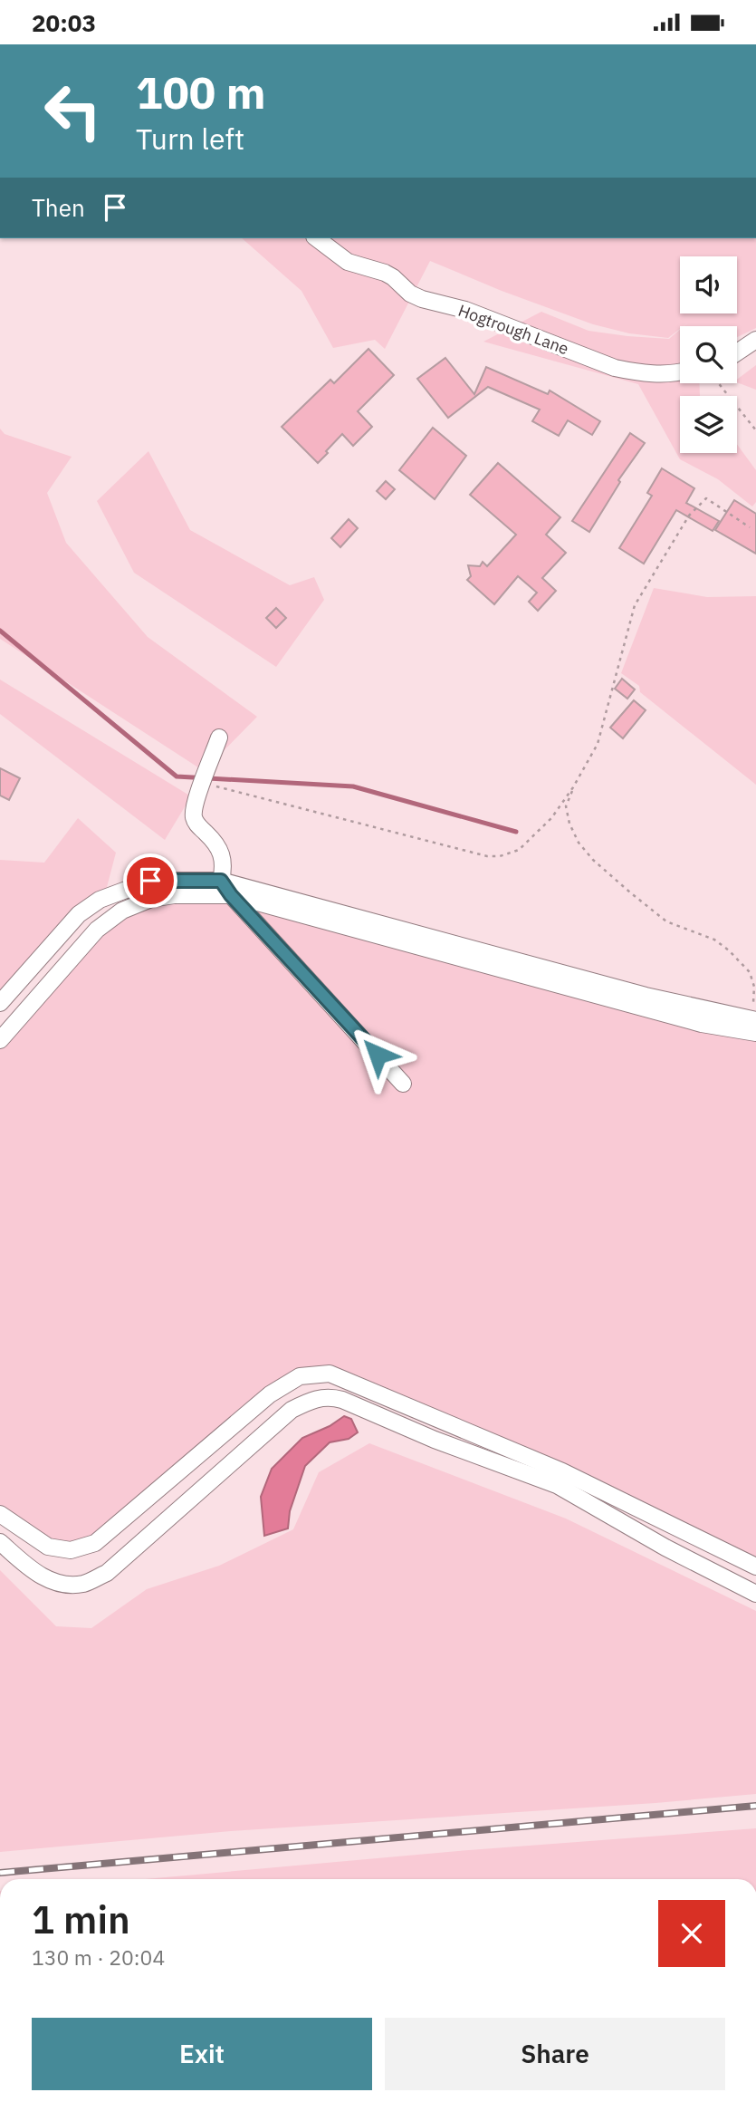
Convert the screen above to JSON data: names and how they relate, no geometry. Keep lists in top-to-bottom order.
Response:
{
  "streets": {
    "street": ["Hogtrough Lane"]
  },
  "page": {
    "status": "20:03",
    "turn": ["100 m", "Turn left"],
    "then": "Then",
    "heading": ["1 min", "130 m · 20:04"],
    "buttons": ["Exit", "Share"]
  }
}
